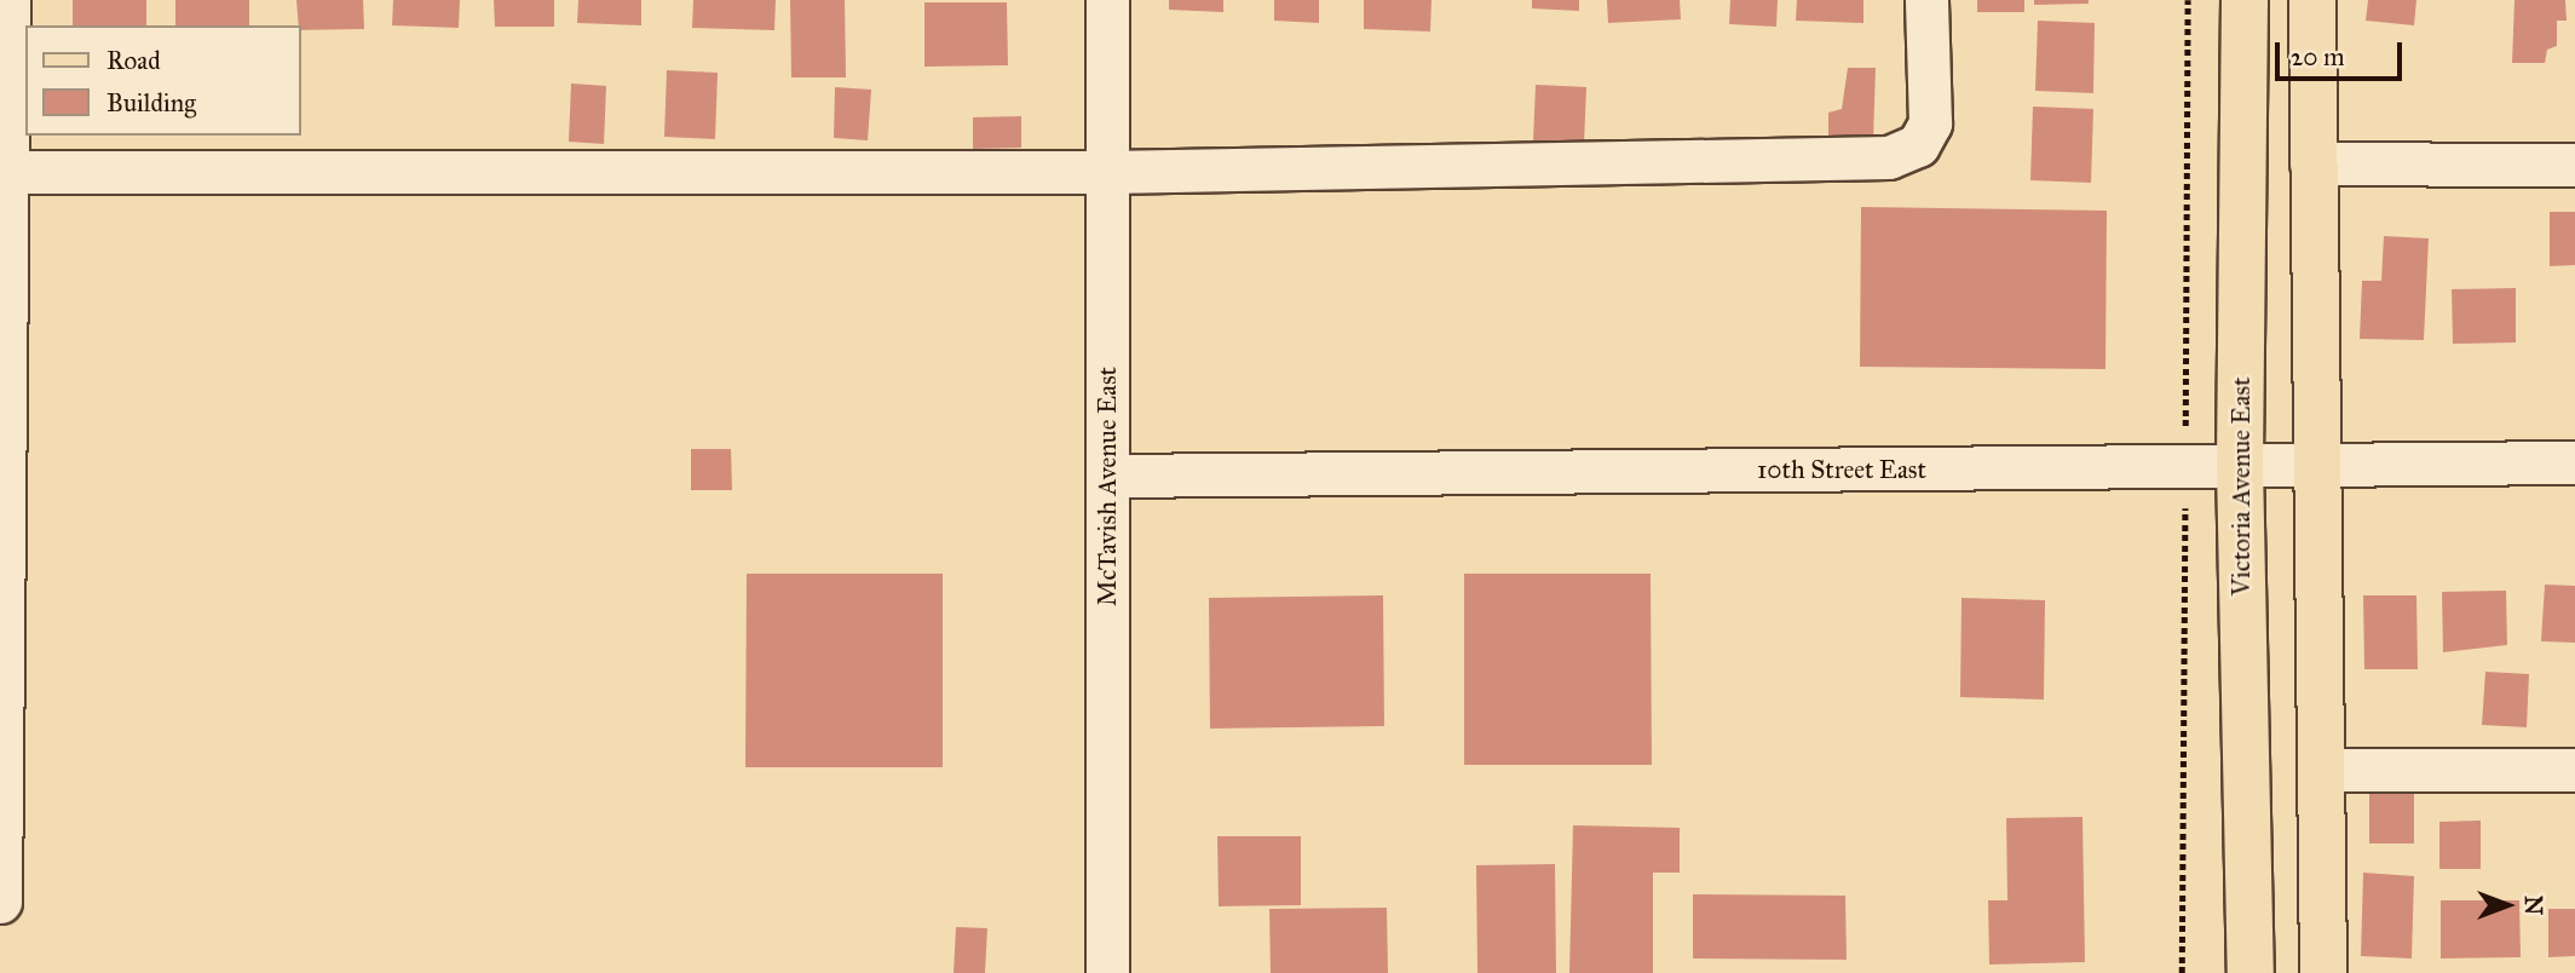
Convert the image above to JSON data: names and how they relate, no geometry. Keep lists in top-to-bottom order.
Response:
{
  "streets": {
    "main road": ["Victoria Avenue East"],
    "street": ["10th Street East", "McTavish Avenue East"]
  },
  "crossings": [
    ["10th Street East", "McTavish Avenue East"],
    ["10th Street East", "Victoria Avenue East"]
  ],
  "legend": ["Road", "Building"],
  "scale_bar": "20 m",
  "north": "right"
}
